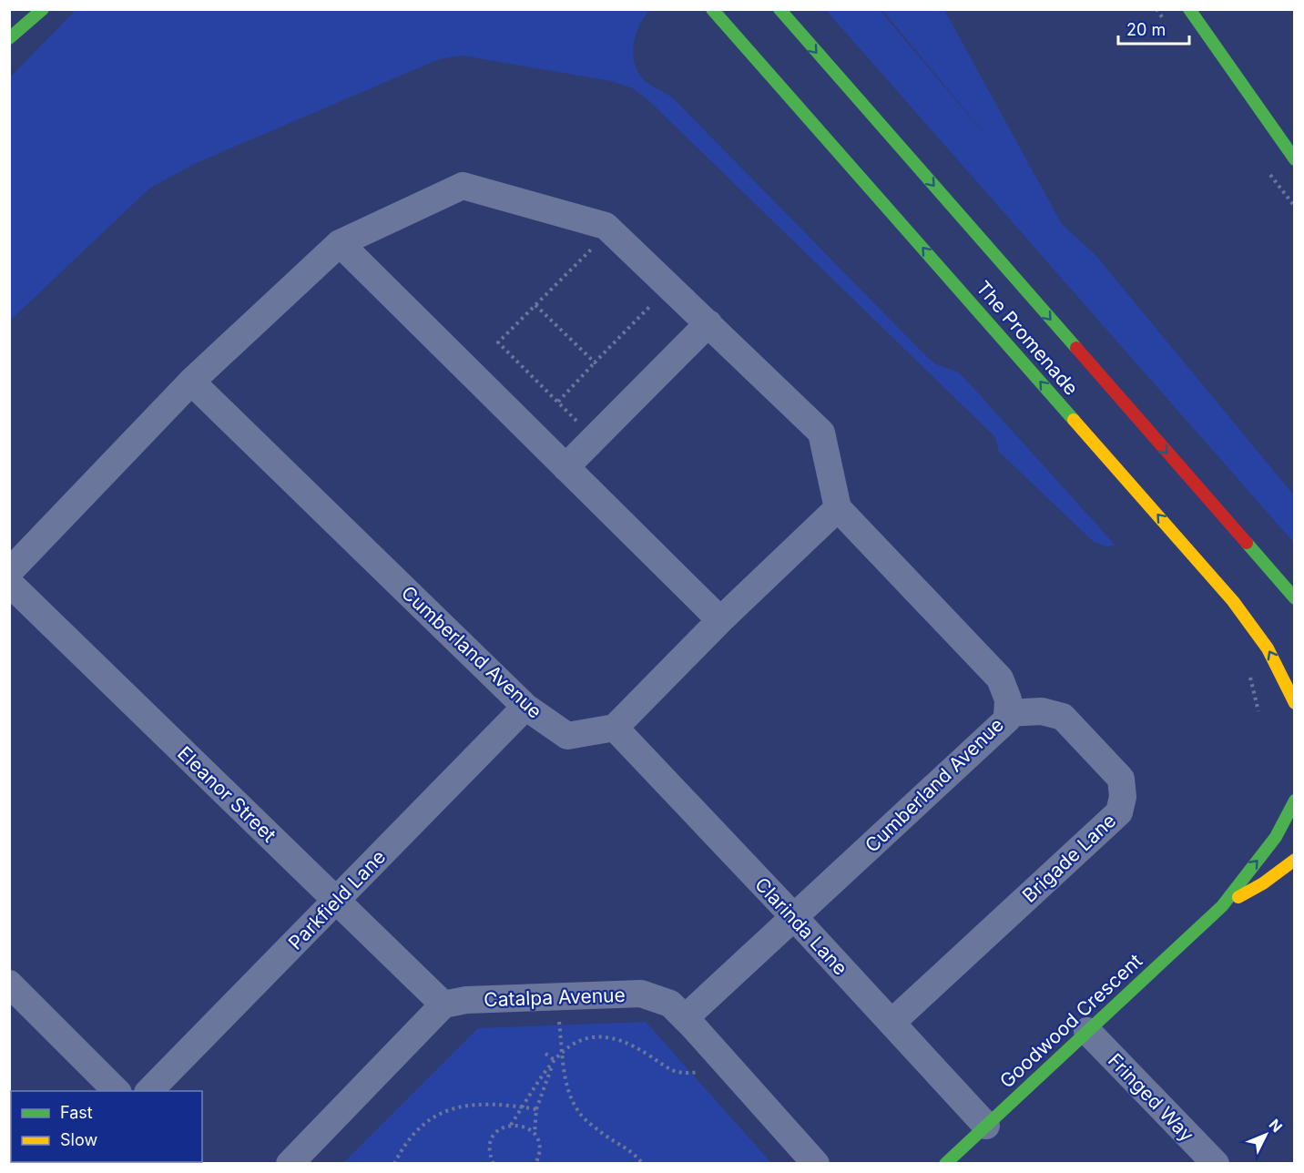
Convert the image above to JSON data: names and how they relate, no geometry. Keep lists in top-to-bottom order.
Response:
{
  "streets": {
    "main road": ["The Promenade", "Goodwood Crescent"],
    "street": [
      "Cumberland Avenue",
      "Eleanor Street",
      "Brigade Lane",
      "Parkfield Lane",
      "Clarinda Lane",
      "Catalpa Avenue",
      "Fringed Way"
    ]
  },
  "crossings": [
    ["Cumberland Avenue", "Brigade Lane"],
    ["Cumberland Avenue", "Parkfield Lane"],
    ["Cumberland Avenue", "Clarinda Lane"],
    ["Cumberland Avenue", "Catalpa Avenue"],
    ["Eleanor Street", "Parkfield Lane"],
    ["Eleanor Street", "Catalpa Avenue"],
    ["Brigade Lane", "Clarinda Lane"],
    ["Clarinda Lane", "Goodwood Crescent"],
    ["Goodwood Crescent", "Fringed Way"]
  ],
  "legend": ["Fast", "Slow"],
  "scale_bar": "20 m",
  "north": "top right"
}
